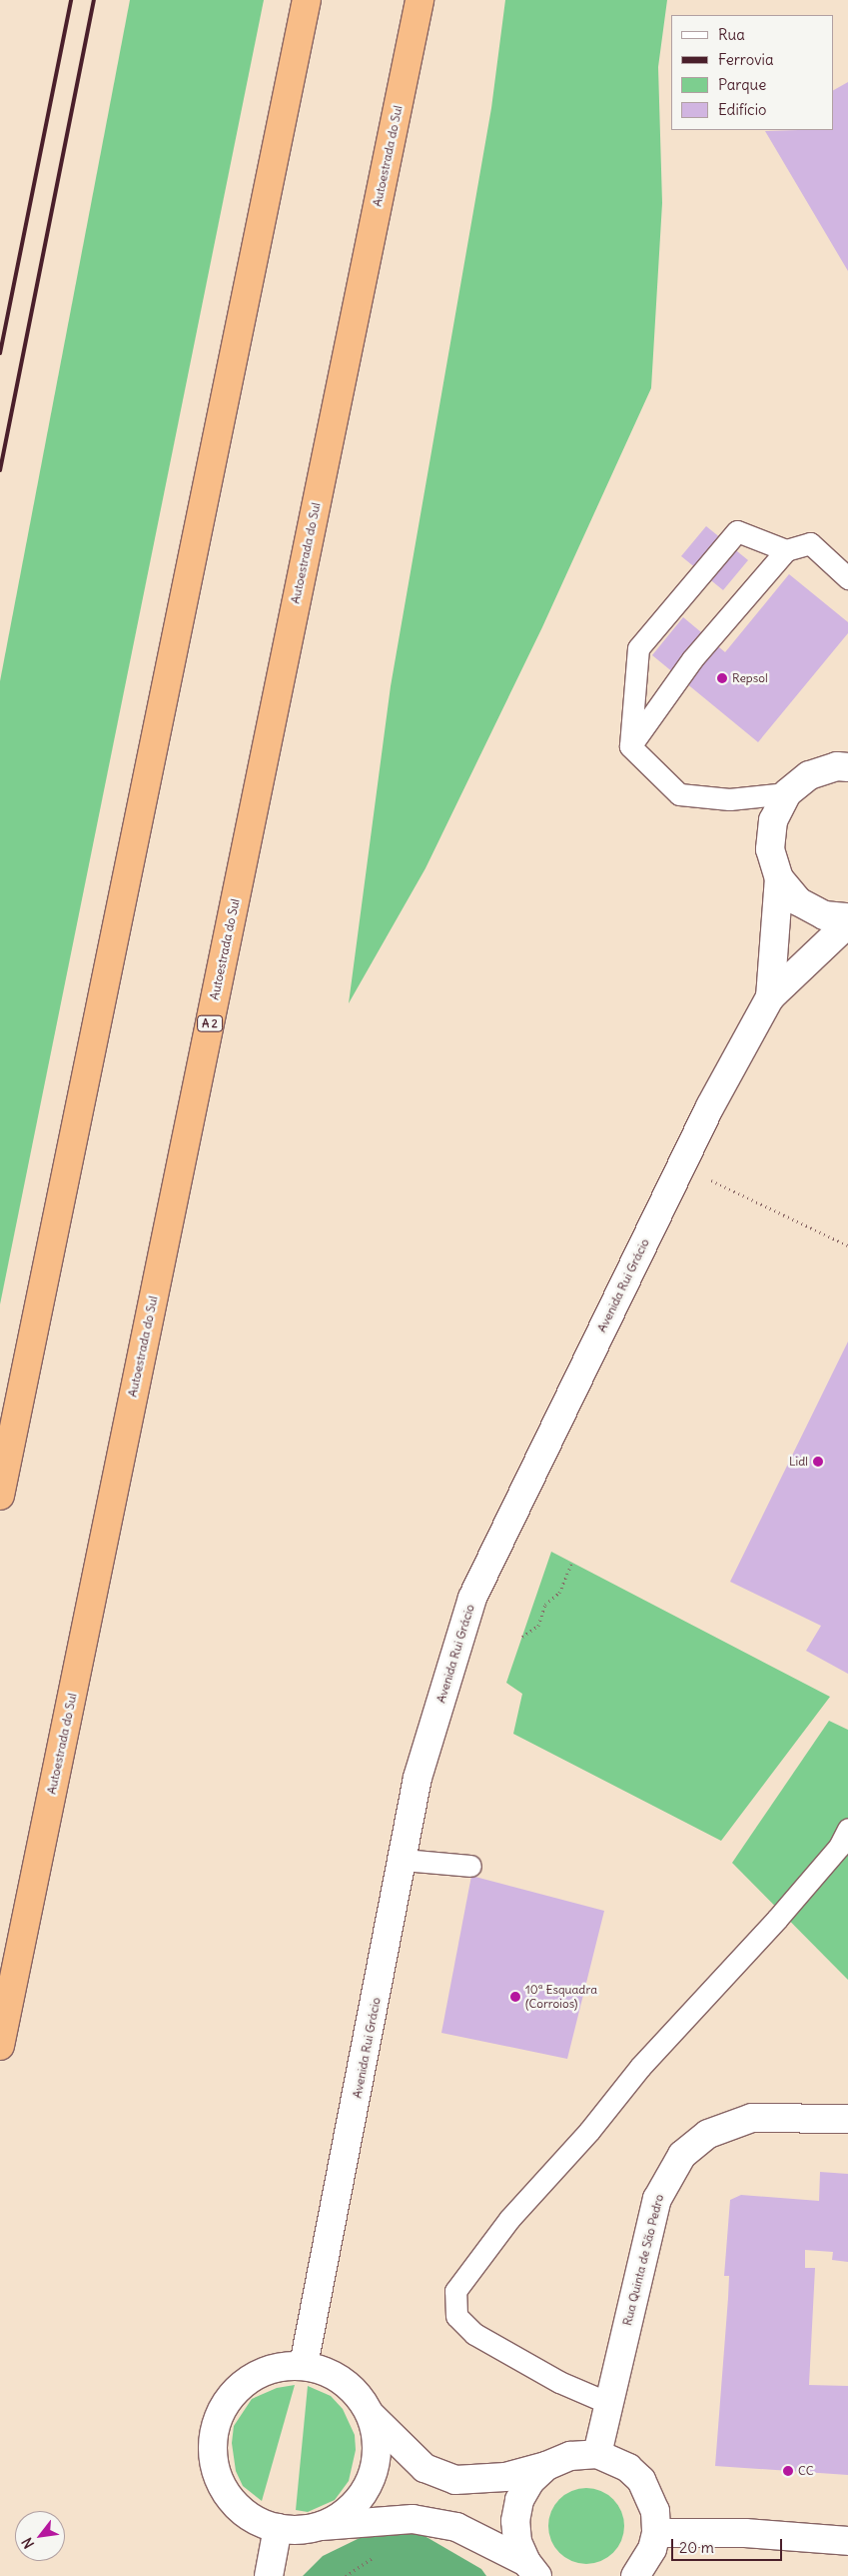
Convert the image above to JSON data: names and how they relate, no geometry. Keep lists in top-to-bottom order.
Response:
{
  "streets": {
    "highway": ["Autoestrada do Sul", "A 2"],
    "street": ["Avenida Rui Grácio", "Rua Quinta de São Pedro"]
  },
  "places": [
    "Repsol",
    "Lidl",
    "10ª Esquadra (Corroios)",
    "CC"
  ],
  "legend": [
    "Rua",
    "Ferrovia",
    "Parque",
    "Edifício"
  ],
  "scale_bar": "20 m",
  "north": "bottom left"
}
